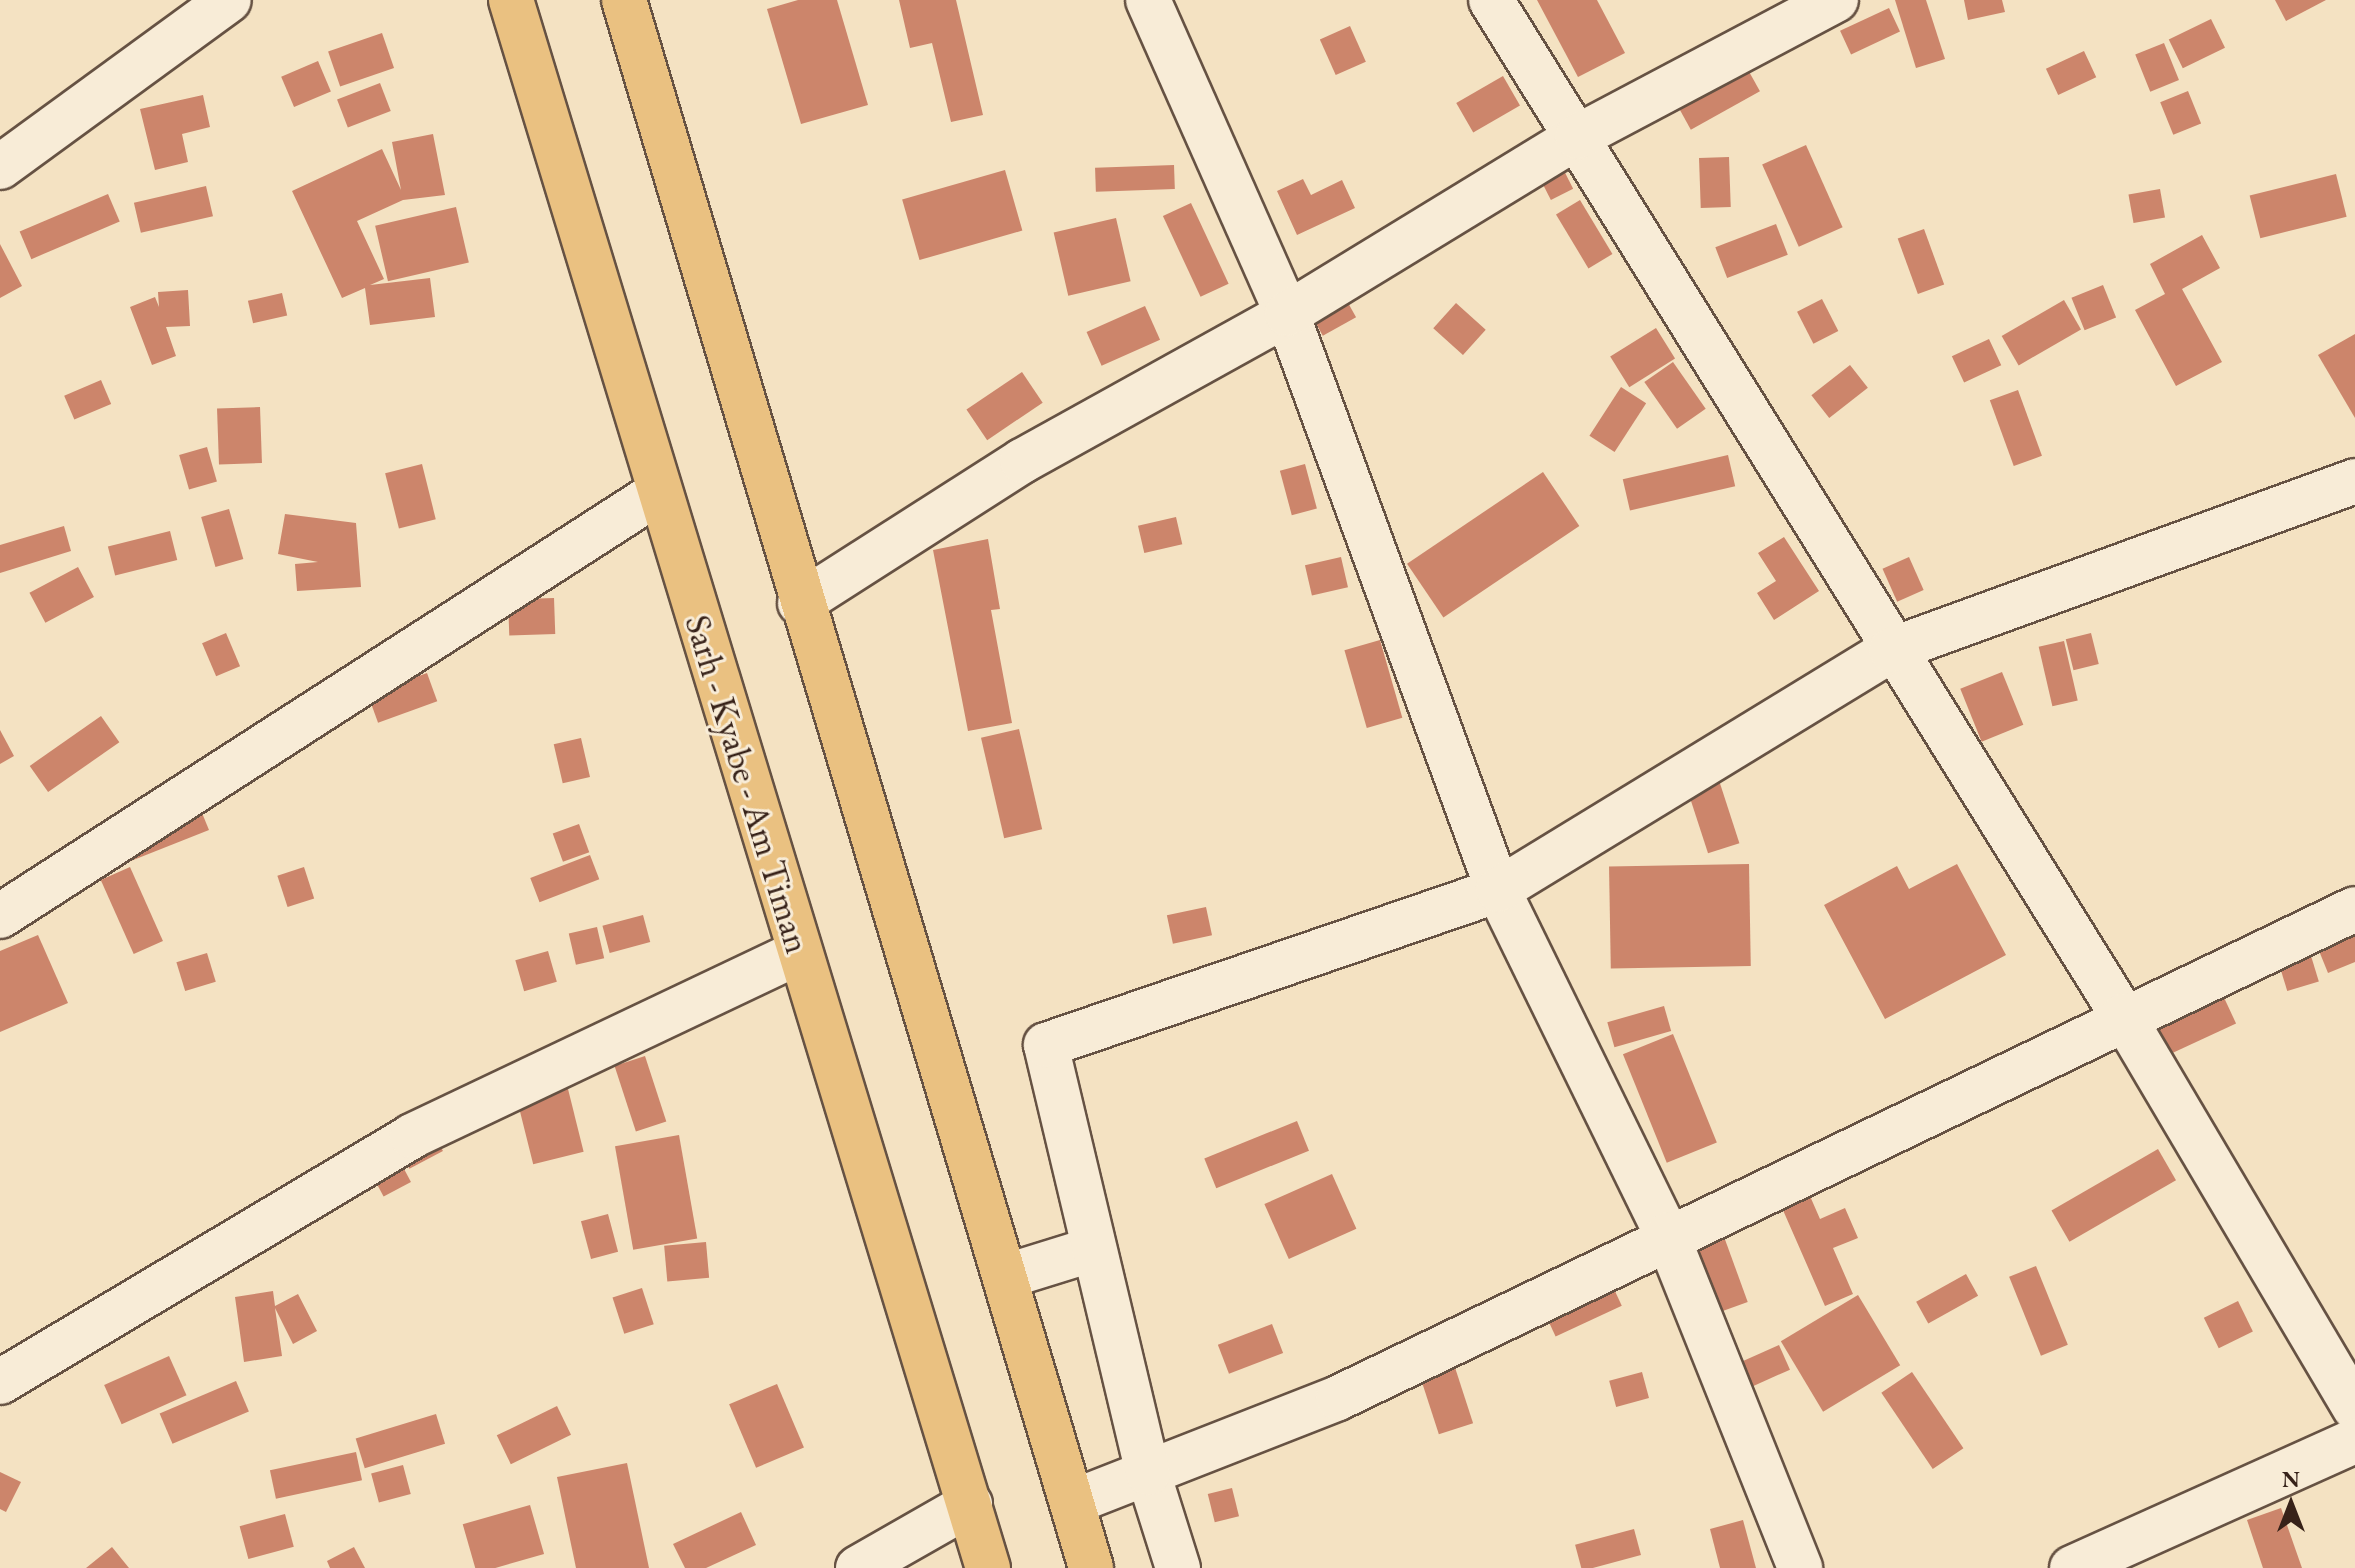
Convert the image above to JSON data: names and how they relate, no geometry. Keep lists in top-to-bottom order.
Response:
{
  "streets": {
    "highway": ["Sarh - Kyabe - Am Timan"]
  },
  "north": "top"
}
